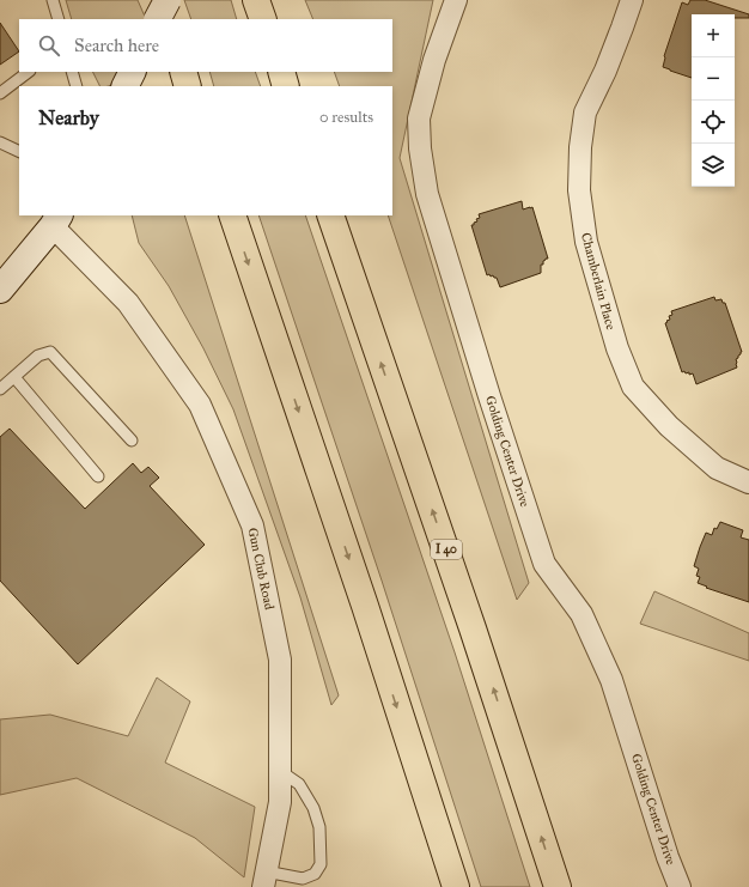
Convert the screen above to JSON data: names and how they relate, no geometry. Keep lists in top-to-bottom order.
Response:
{
  "streets": {
    "highway": ["I 40"],
    "street": ["Chamberlain Place", "Golding Center Drive", "Gun Club Road"]
  },
  "page": {
    "map_buttons": ["+", "−"],
    "search": "Search here",
    "heading": ["Nearby", "0 results"]
  }
}
